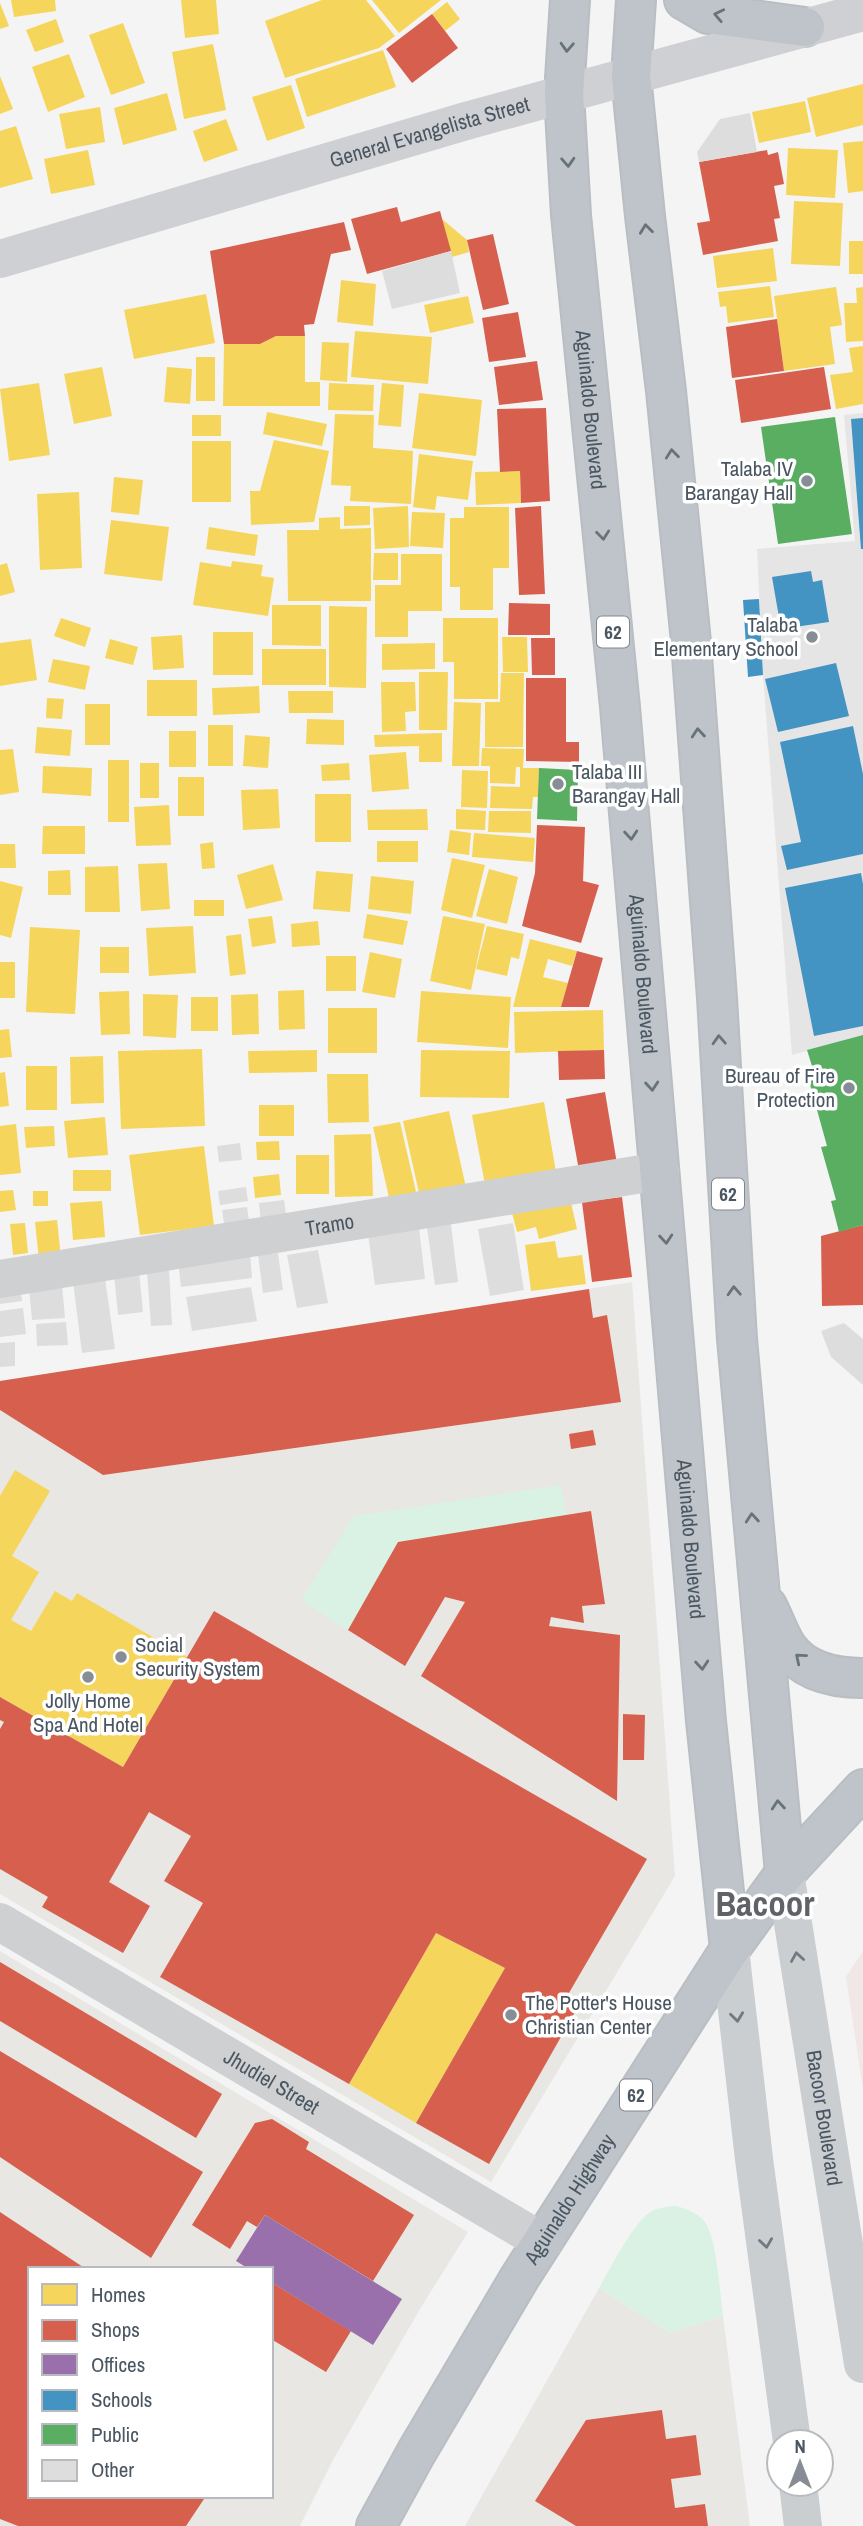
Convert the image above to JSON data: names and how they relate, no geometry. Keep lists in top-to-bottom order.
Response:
{
  "streets": {
    "highway": ["Aguinaldo Boulevard", "62", "Aguinaldo Highway"],
    "main road": ["General Evangelista Street", "Bacoor Boulevard"],
    "street": ["Tramo", "Jhudiel Street"]
  },
  "crossings": [
    ["General Evangelista Street", "Aguinaldo Boulevard"],
    ["General Evangelista Street", "62"],
    ["Aguinaldo Boulevard", "Tramo"],
    ["Aguinaldo Boulevard", "Aguinaldo Highway"],
    ["62", "Bacoor Boulevard"],
    ["62", "Aguinaldo Highway"],
    ["Jhudiel Street", "Aguinaldo Highway"],
    ["Bacoor Boulevard", "Aguinaldo Highway"]
  ],
  "districts": ["Bacoor"],
  "places": [
    "Talaba IV Barangay Hall",
    "Talaba Elementary School",
    "Talaba III Barangay Hall",
    "Bureau of Fire Protection",
    "Social Security System",
    "Jolly Home Spa And Hotel",
    "The Potter's House Christian Center"
  ],
  "legend": [
    "Homes",
    "Shops",
    "Offices",
    "Schools",
    "Public",
    "Other"
  ],
  "north": "top"
}
